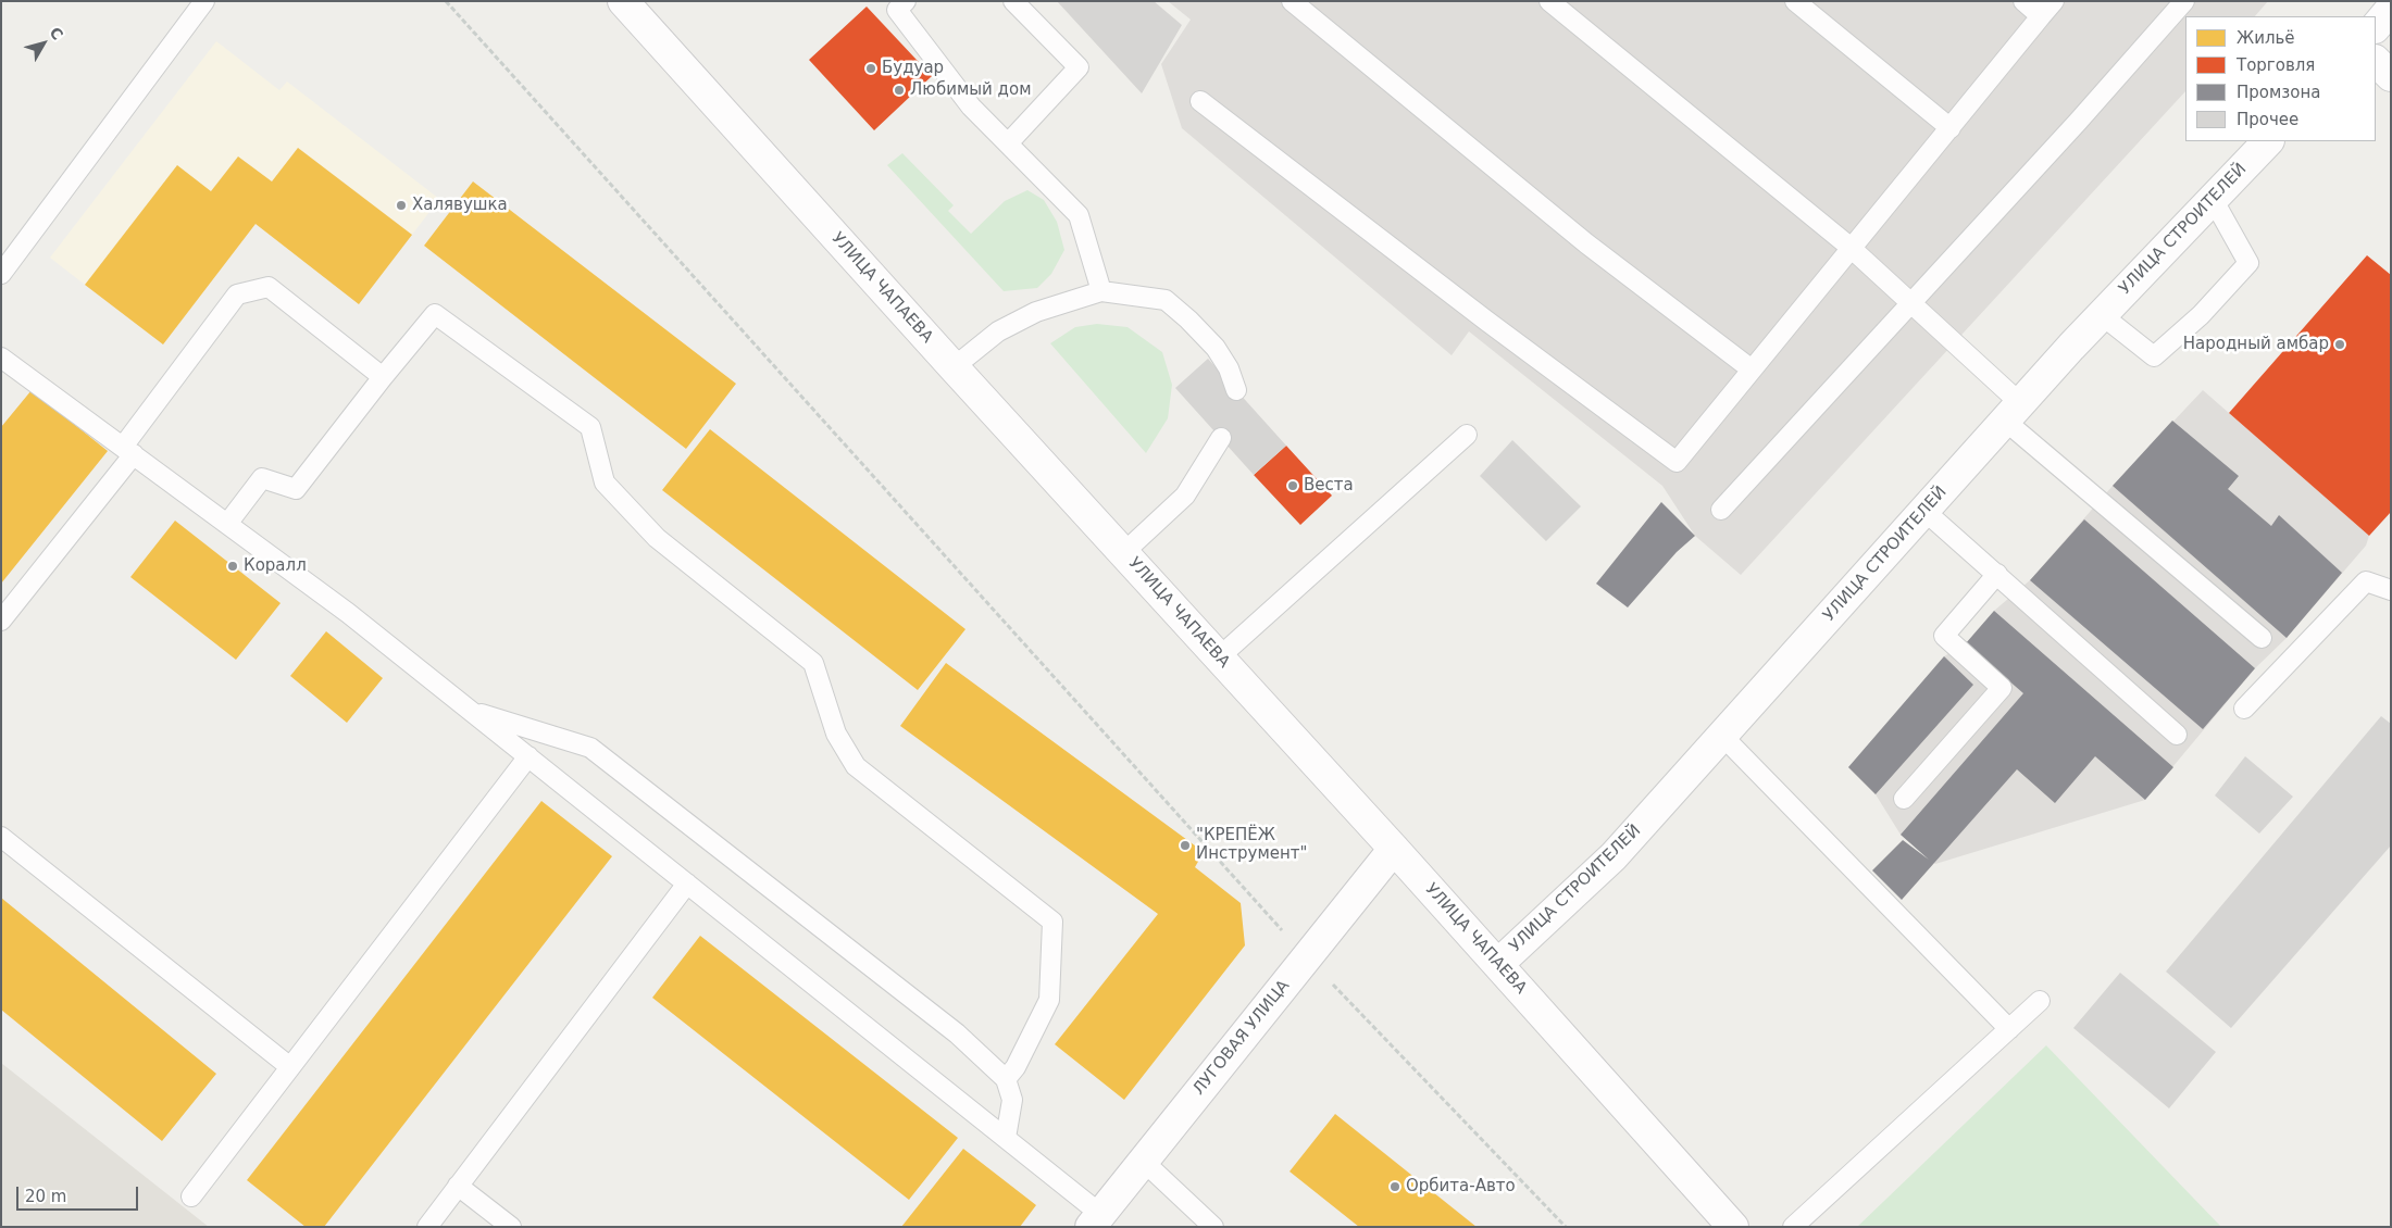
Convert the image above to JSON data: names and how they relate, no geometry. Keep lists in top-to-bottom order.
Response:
{
  "streets": {
    "main road": ["УЛИЦА СТРОИТЕЛЕЙ", "УЛИЦА ЧАПАЕВА", "ЛУГОВАЯ УЛИЦА"]
  },
  "crossings": [
    ["УЛИЦА СТРОИТЕЛЕЙ", "УЛИЦА ЧАПАЕВА"],
    ["УЛИЦА ЧАПАЕВА", "ЛУГОВАЯ УЛИЦА"]
  ],
  "places": [
    "Будуар",
    "Любимый дом",
    "Халявушка",
    "Народный амбар",
    "Веста",
    "Коралл",
    "\"КРЕПЁЖ Инструмент\"",
    "Орбита-Авто"
  ],
  "legend": [
    "Жильё",
    "Торговля",
    "Промзона",
    "Прочее"
  ],
  "scale_bar": "20 m",
  "north": "top right"
}
